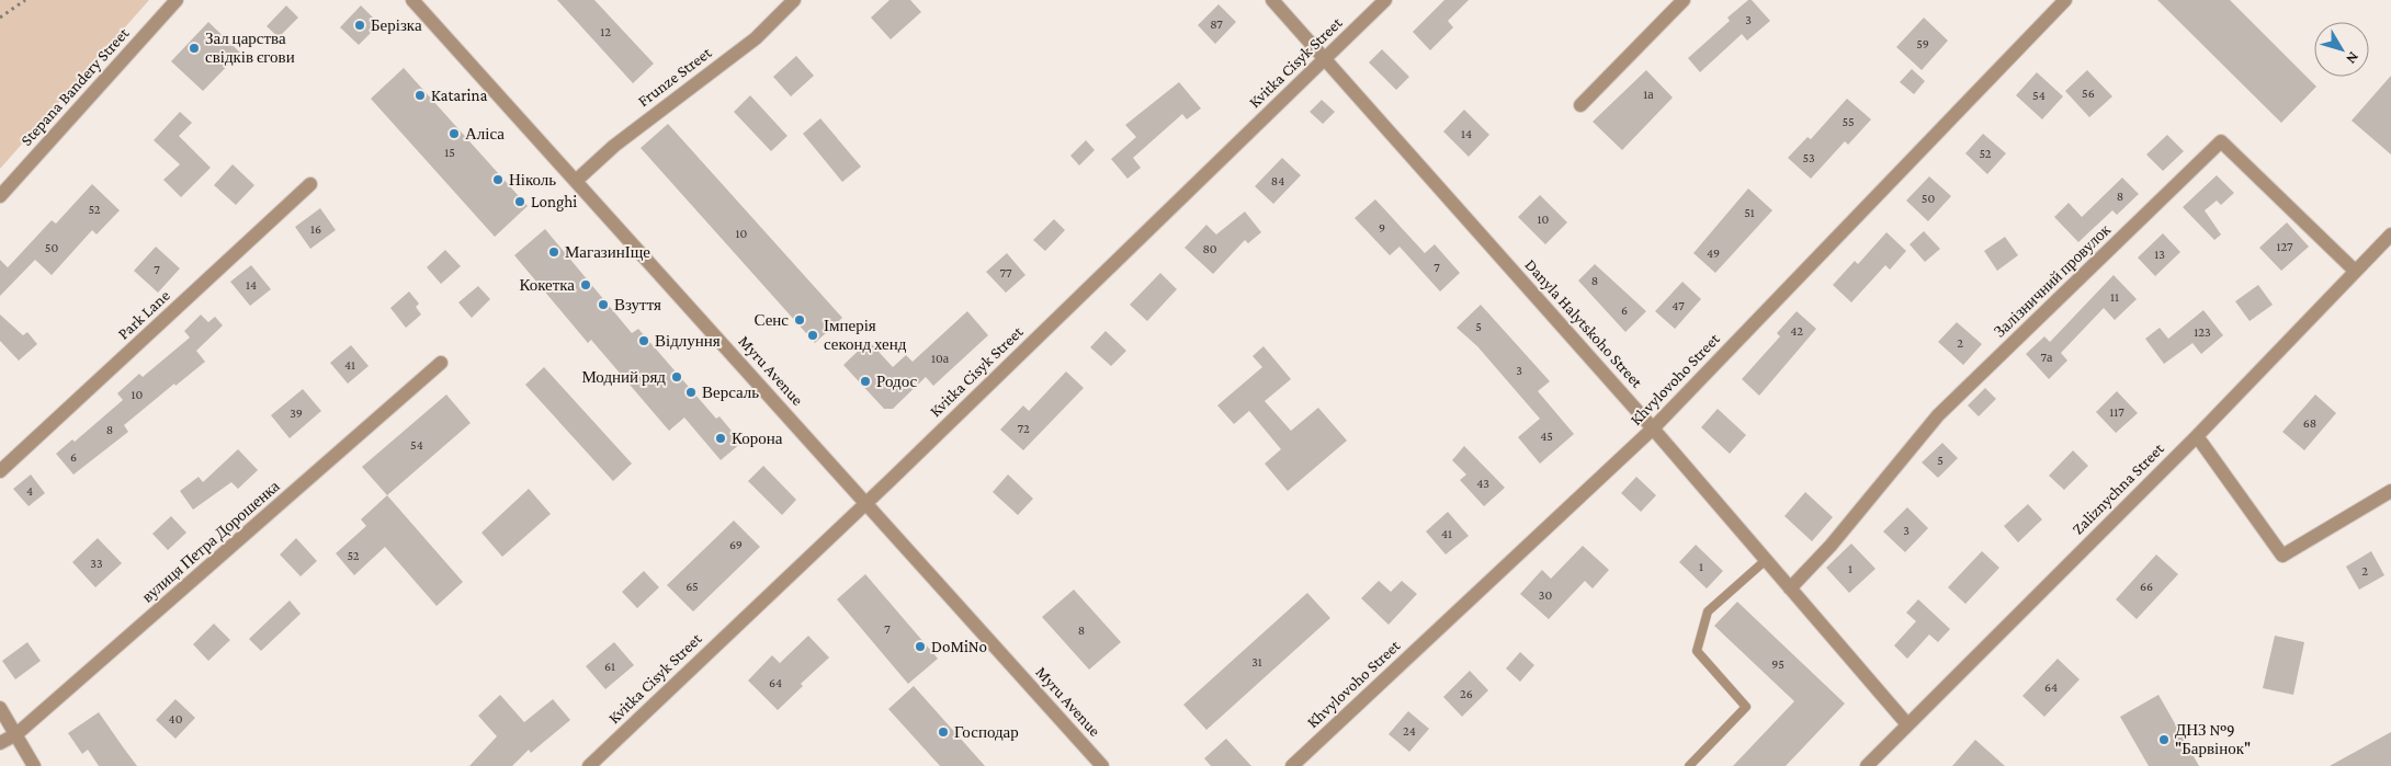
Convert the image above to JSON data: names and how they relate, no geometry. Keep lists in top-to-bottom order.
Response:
{
  "streets": {
    "street": [
      "Kvitka Cisyk Street",
      "Frunze Street",
      "Stepana Bandery Street",
      "Залізничний провулок",
      "Park Lane",
      "Danyla Halytskoho Street",
      "Myru Avenue",
      "Khvylovoho Street",
      "Zaliznychna Street",
      "вулиця Петра Дорошенка"
    ]
  },
  "crossings": [
    ["Kvitka Cisyk Street", "Danyla Halytskoho Street"],
    ["Kvitka Cisyk Street", "Myru Avenue"],
    ["Frunze Street", "Myru Avenue"],
    ["Залізничний провулок", "Danyla Halytskoho Street"],
    ["Залізничний провулок", "Zaliznychna Street"],
    ["Danyla Halytskoho Street", "Khvylovoho Street"],
    ["Danyla Halytskoho Street", "Zaliznychna Street"]
  ],
  "places": [
    "Берізка",
    "Зал царства свідків єгови",
    "Katarina",
    "Аліса",
    "Ніколь",
    "Longhi",
    "МагазинІще",
    "Кокетка",
    "Взуття",
    "Сенс",
    "Імперія секонд хенд",
    "Відлуння",
    "Модний ряд",
    "Родос",
    "Версаль",
    "Корона",
    "DoMiNo",
    "Господар",
    "ДНЗ №9 \"Барвінок\""
  ],
  "house_numbers": [
    "3",
    "87",
    "12",
    "59",
    "56",
    "1а",
    "54",
    "55",
    "14",
    "15",
    "52",
    "53",
    "84",
    "8",
    "50",
    "52",
    "51",
    "10",
    "9",
    "16",
    "10",
    "127",
    "50",
    "80",
    "49",
    "13",
    "7",
    "7",
    "77",
    "8",
    "14",
    "11",
    "47",
    "6",
    "5",
    "42",
    "123",
    "2",
    "7а",
    "10а",
    "41",
    "3",
    "10",
    "117",
    "39",
    "68",
    "72",
    "8",
    "45",
    "54",
    "6",
    "5",
    "43",
    "4",
    "3",
    "41",
    "69",
    "52",
    "33",
    "1",
    "1",
    "2",
    "65",
    "66",
    "30",
    "7",
    "8",
    "31",
    "95",
    "61",
    "64",
    "64",
    "26",
    "40",
    "24"
  ],
  "north": "bottom right"
}
